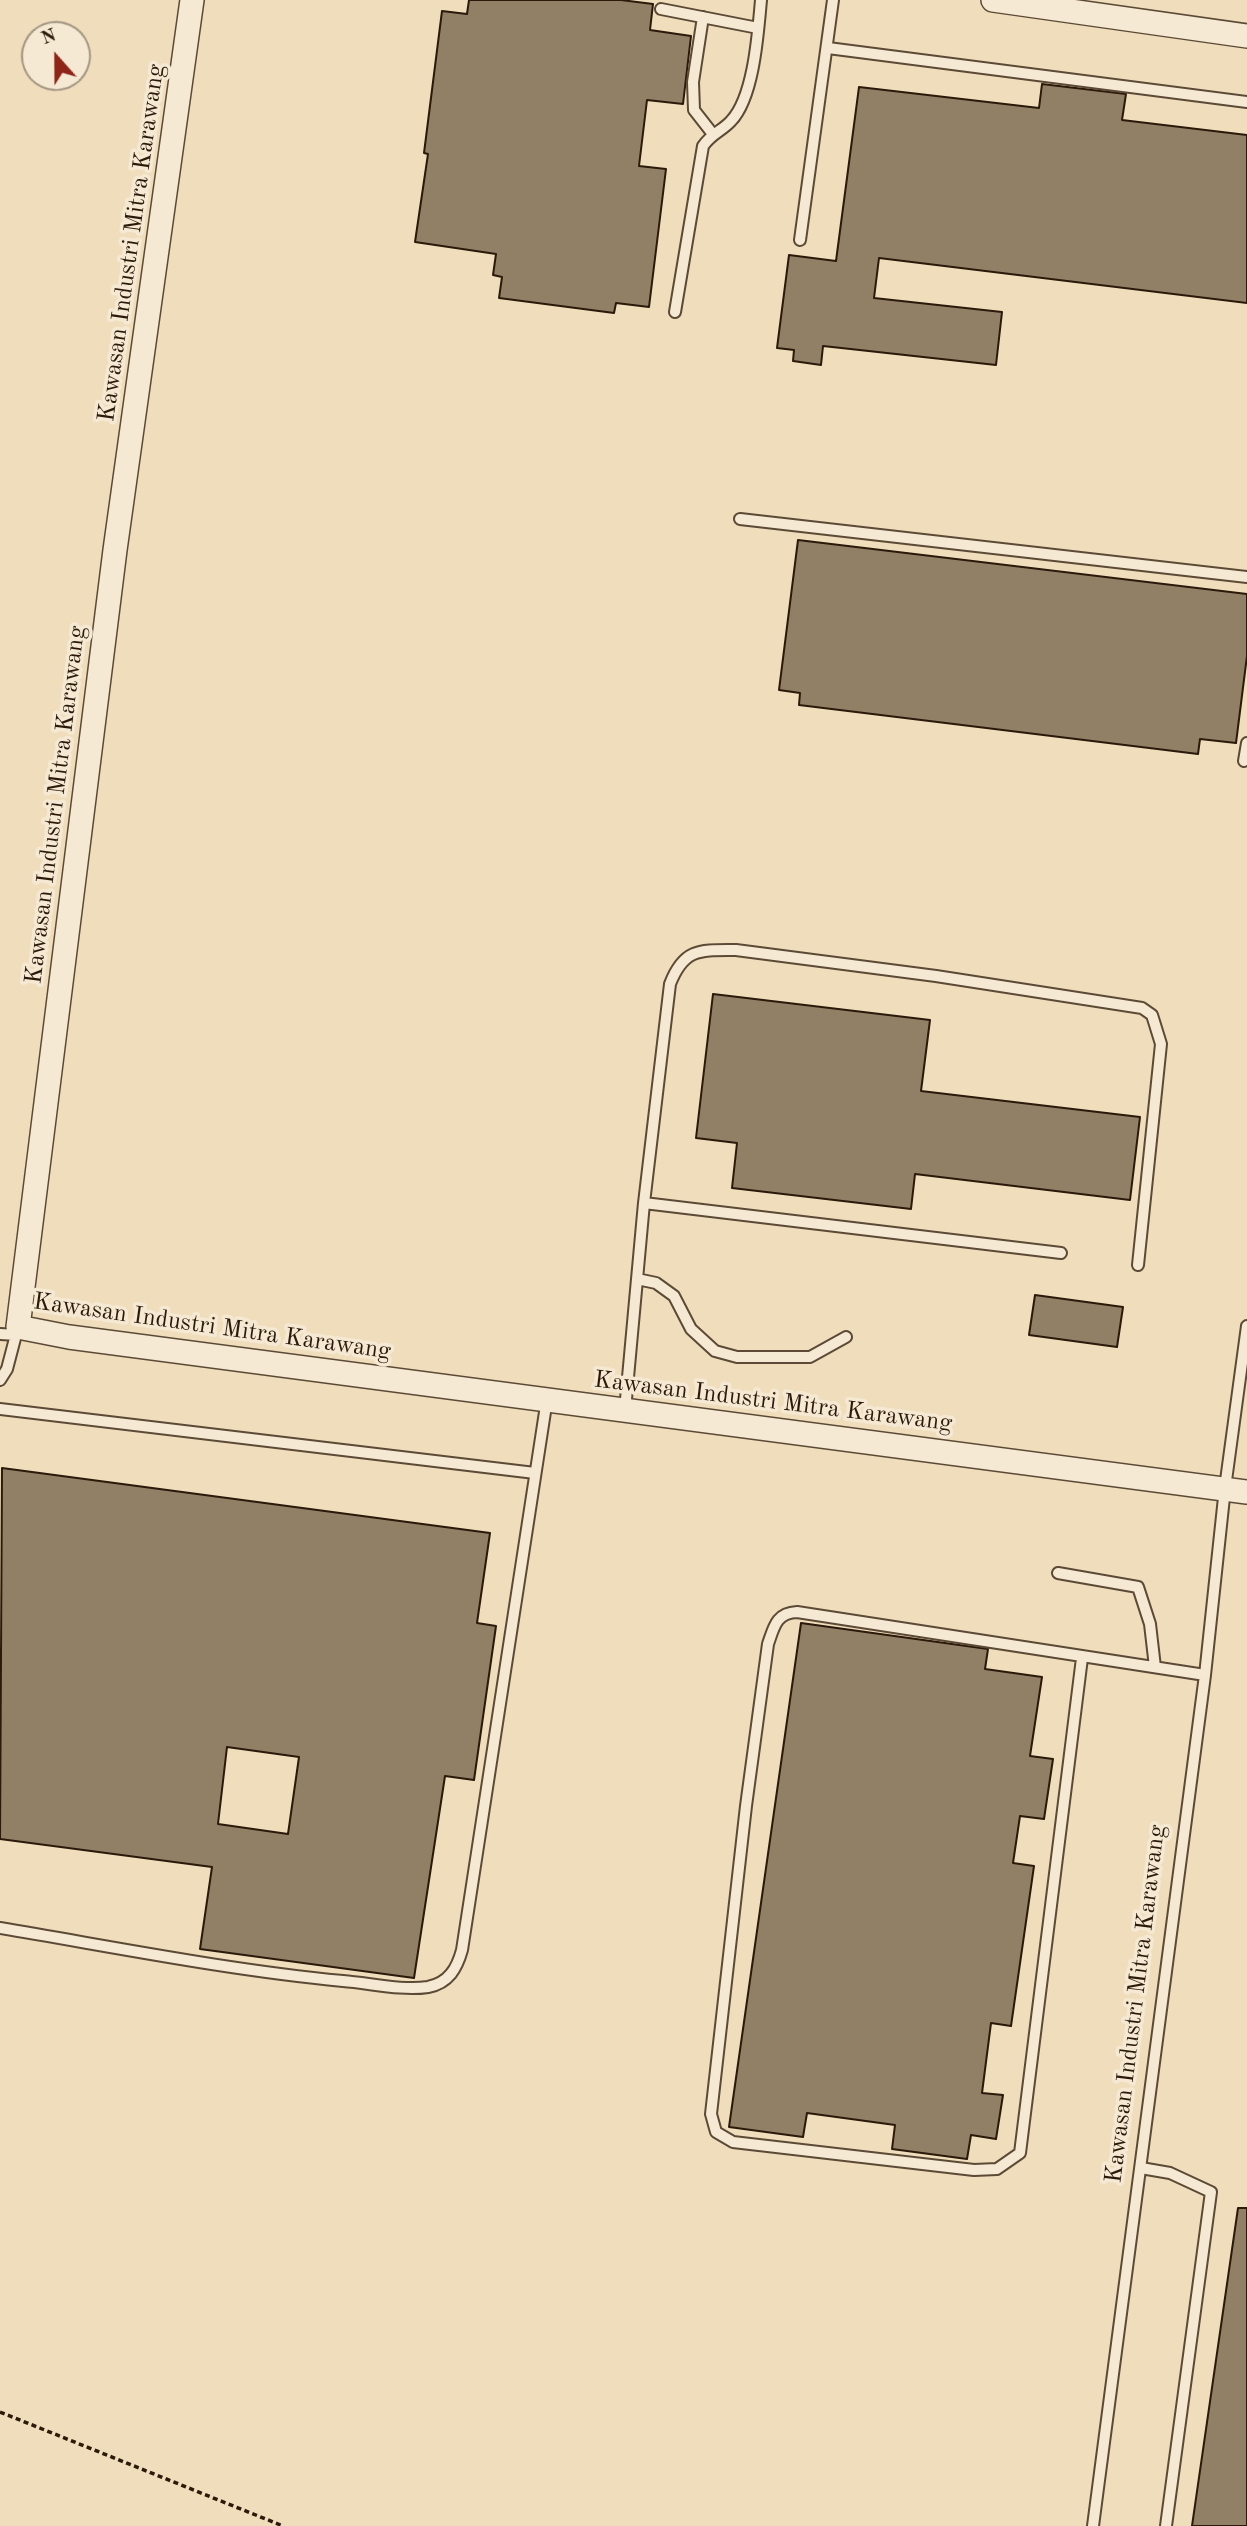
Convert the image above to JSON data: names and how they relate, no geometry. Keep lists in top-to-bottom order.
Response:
{
  "streets": {
    "street": ["Kawasan Industri Mitra Karawang"]
  },
  "north": "top"
}
